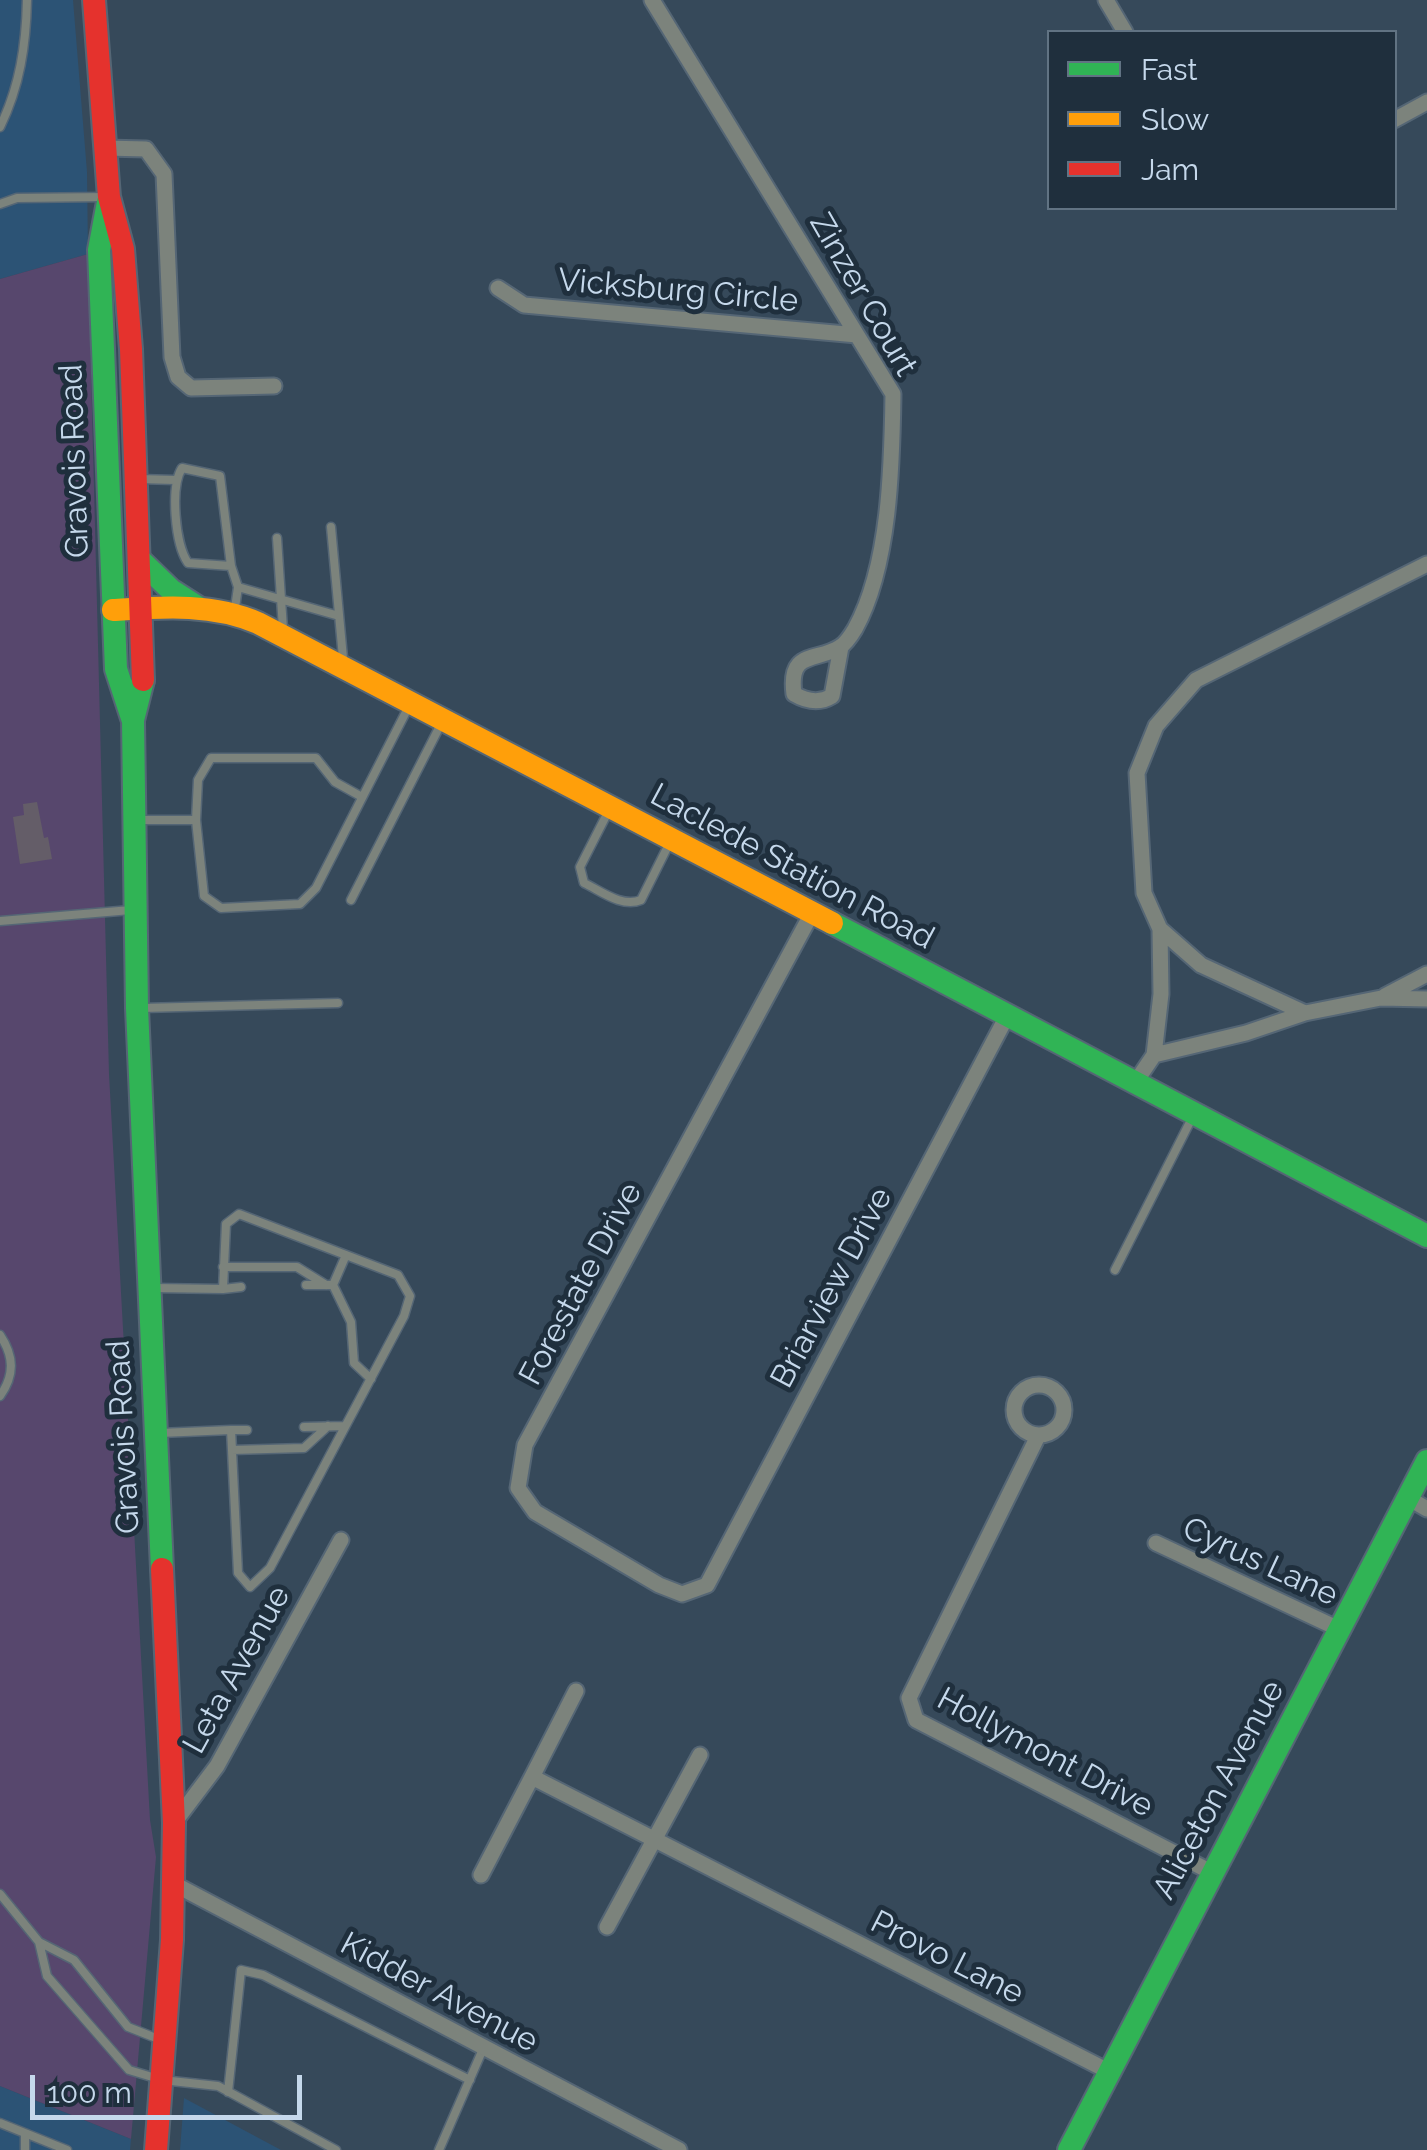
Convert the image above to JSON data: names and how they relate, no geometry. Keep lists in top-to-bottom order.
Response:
{
  "streets": {
    "main road": ["Gravois Road", "Laclede Station Road", "Aliceton Avenue"],
    "street": [
      "Vicksburg Circle",
      "Zinzer Court",
      "Forestate Drive",
      "Briarview Drive",
      "Cyrus Lane",
      "Leta Avenue",
      "Hollymont Drive",
      "Provo Lane",
      "Kidder Avenue"
    ]
  },
  "crossings": [
    ["Vicksburg Circle", "Zinzer Court"],
    ["Gravois Road", "Laclede Station Road"],
    ["Gravois Road", "Leta Avenue"],
    ["Gravois Road", "Kidder Avenue"],
    ["Laclede Station Road", "Forestate Drive"],
    ["Laclede Station Road", "Briarview Drive"],
    ["Forestate Drive", "Briarview Drive"],
    ["Cyrus Lane", "Aliceton Avenue"],
    ["Hollymont Drive", "Aliceton Avenue"],
    ["Aliceton Avenue", "Provo Lane"]
  ],
  "legend": ["Fast", "Slow", "Jam"],
  "scale_bar": "100 m"
}
